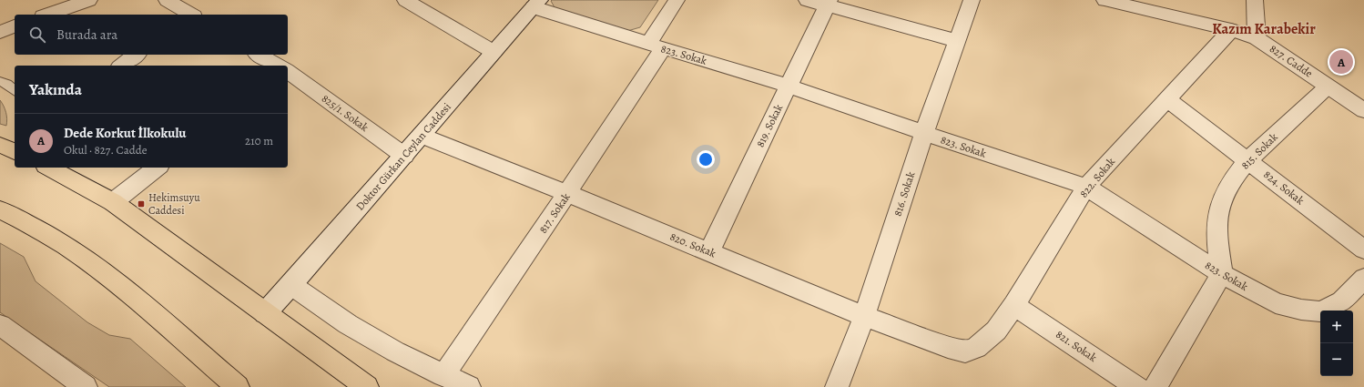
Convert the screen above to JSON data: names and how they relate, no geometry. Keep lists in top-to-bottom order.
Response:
{
  "streets": {
    "street": [
      "823. Sokak",
      "827. Cadde",
      "825/1. Sokak",
      "819. Sokak",
      "815. Sokak",
      "Doktor Gürkan Ceylan Caddesi",
      "822. Sokak",
      "824. Sokak",
      "816. Sokak",
      "817. Sokak",
      "820. Sokak",
      "821. Sokak"
    ]
  },
  "crossings": [
    ["823. Sokak", "819. Sokak"],
    ["823. Sokak", "815. Sokak"],
    ["823. Sokak", "Doktor Gürkan Ceylan Caddesi"],
    ["823. Sokak", "822. Sokak"],
    ["823. Sokak", "816. Sokak"],
    ["823. Sokak", "817. Sokak"],
    ["827. Cadde", "815. Sokak"],
    ["827. Cadde", "822. Sokak"],
    ["825/1. Sokak", "Doktor Gürkan Ceylan Caddesi"],
    ["819. Sokak", "820. Sokak"],
    ["815. Sokak", "824. Sokak"],
    ["Doktor Gürkan Ceylan Caddesi", "820. Sokak"],
    ["822. Sokak", "824. Sokak"],
    ["822. Sokak", "820. Sokak"],
    ["822. Sokak", "821. Sokak"],
    ["816. Sokak", "820. Sokak"],
    ["817. Sokak", "820. Sokak"]
  ],
  "districts": ["Kazım Karabekir"],
  "places": {
    "transit": ["Hekimsuyu Caddesi"]
  },
  "page": {
    "search": "Burada ara",
    "pins": "A",
    "heading": "Yakında",
    "list": [
      {
        "mark": "A",
        "name": "Dede Korkut İlkokulu",
        "note": "Okul · 827. Cadde",
        "value": "210 m"
      }
    ],
    "map_buttons": ["+", "−"]
  }
}
